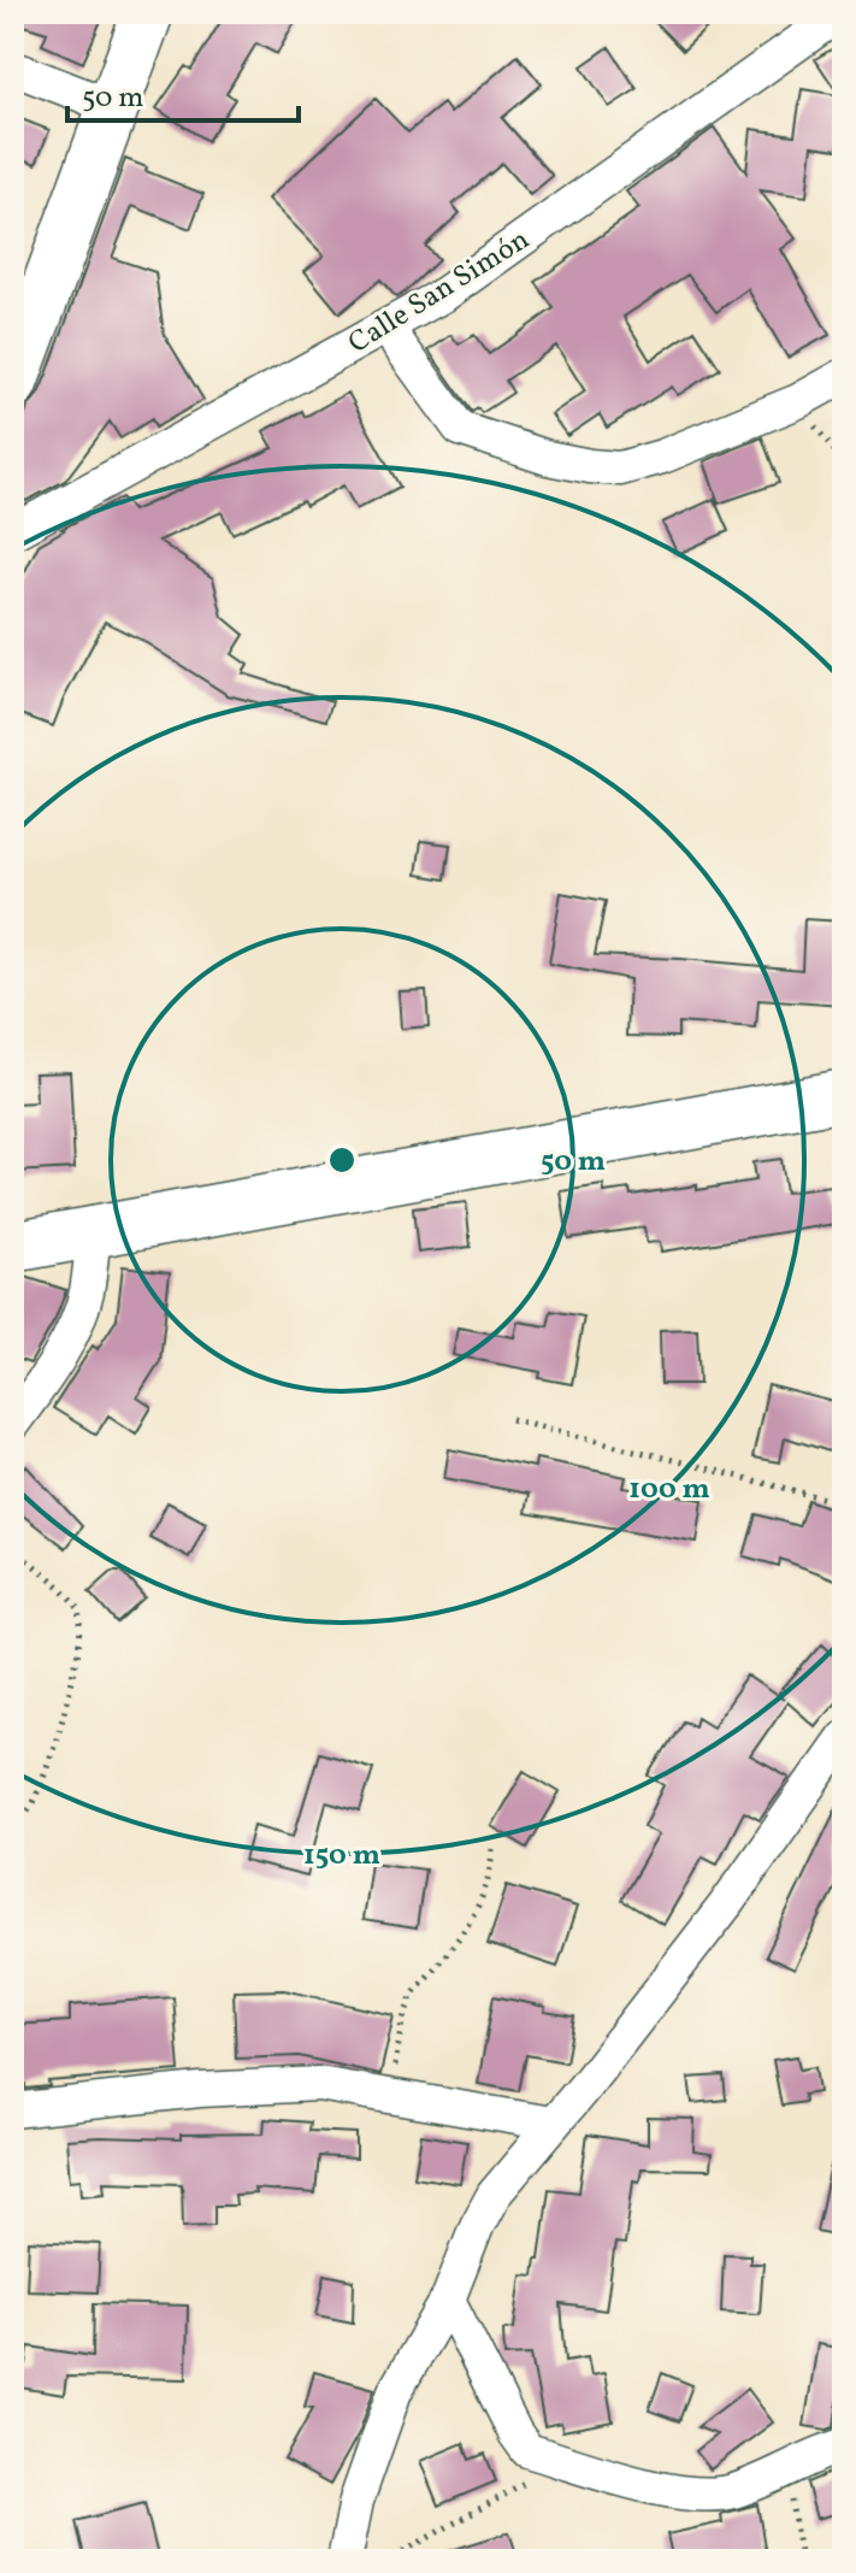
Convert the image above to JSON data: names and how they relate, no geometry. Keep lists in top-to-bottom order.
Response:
{
  "streets": {
    "street": ["Calle San Simón"]
  },
  "scale_bar": "50 m",
  "rings": ["50 m", "100 m", "150 m"]
}
